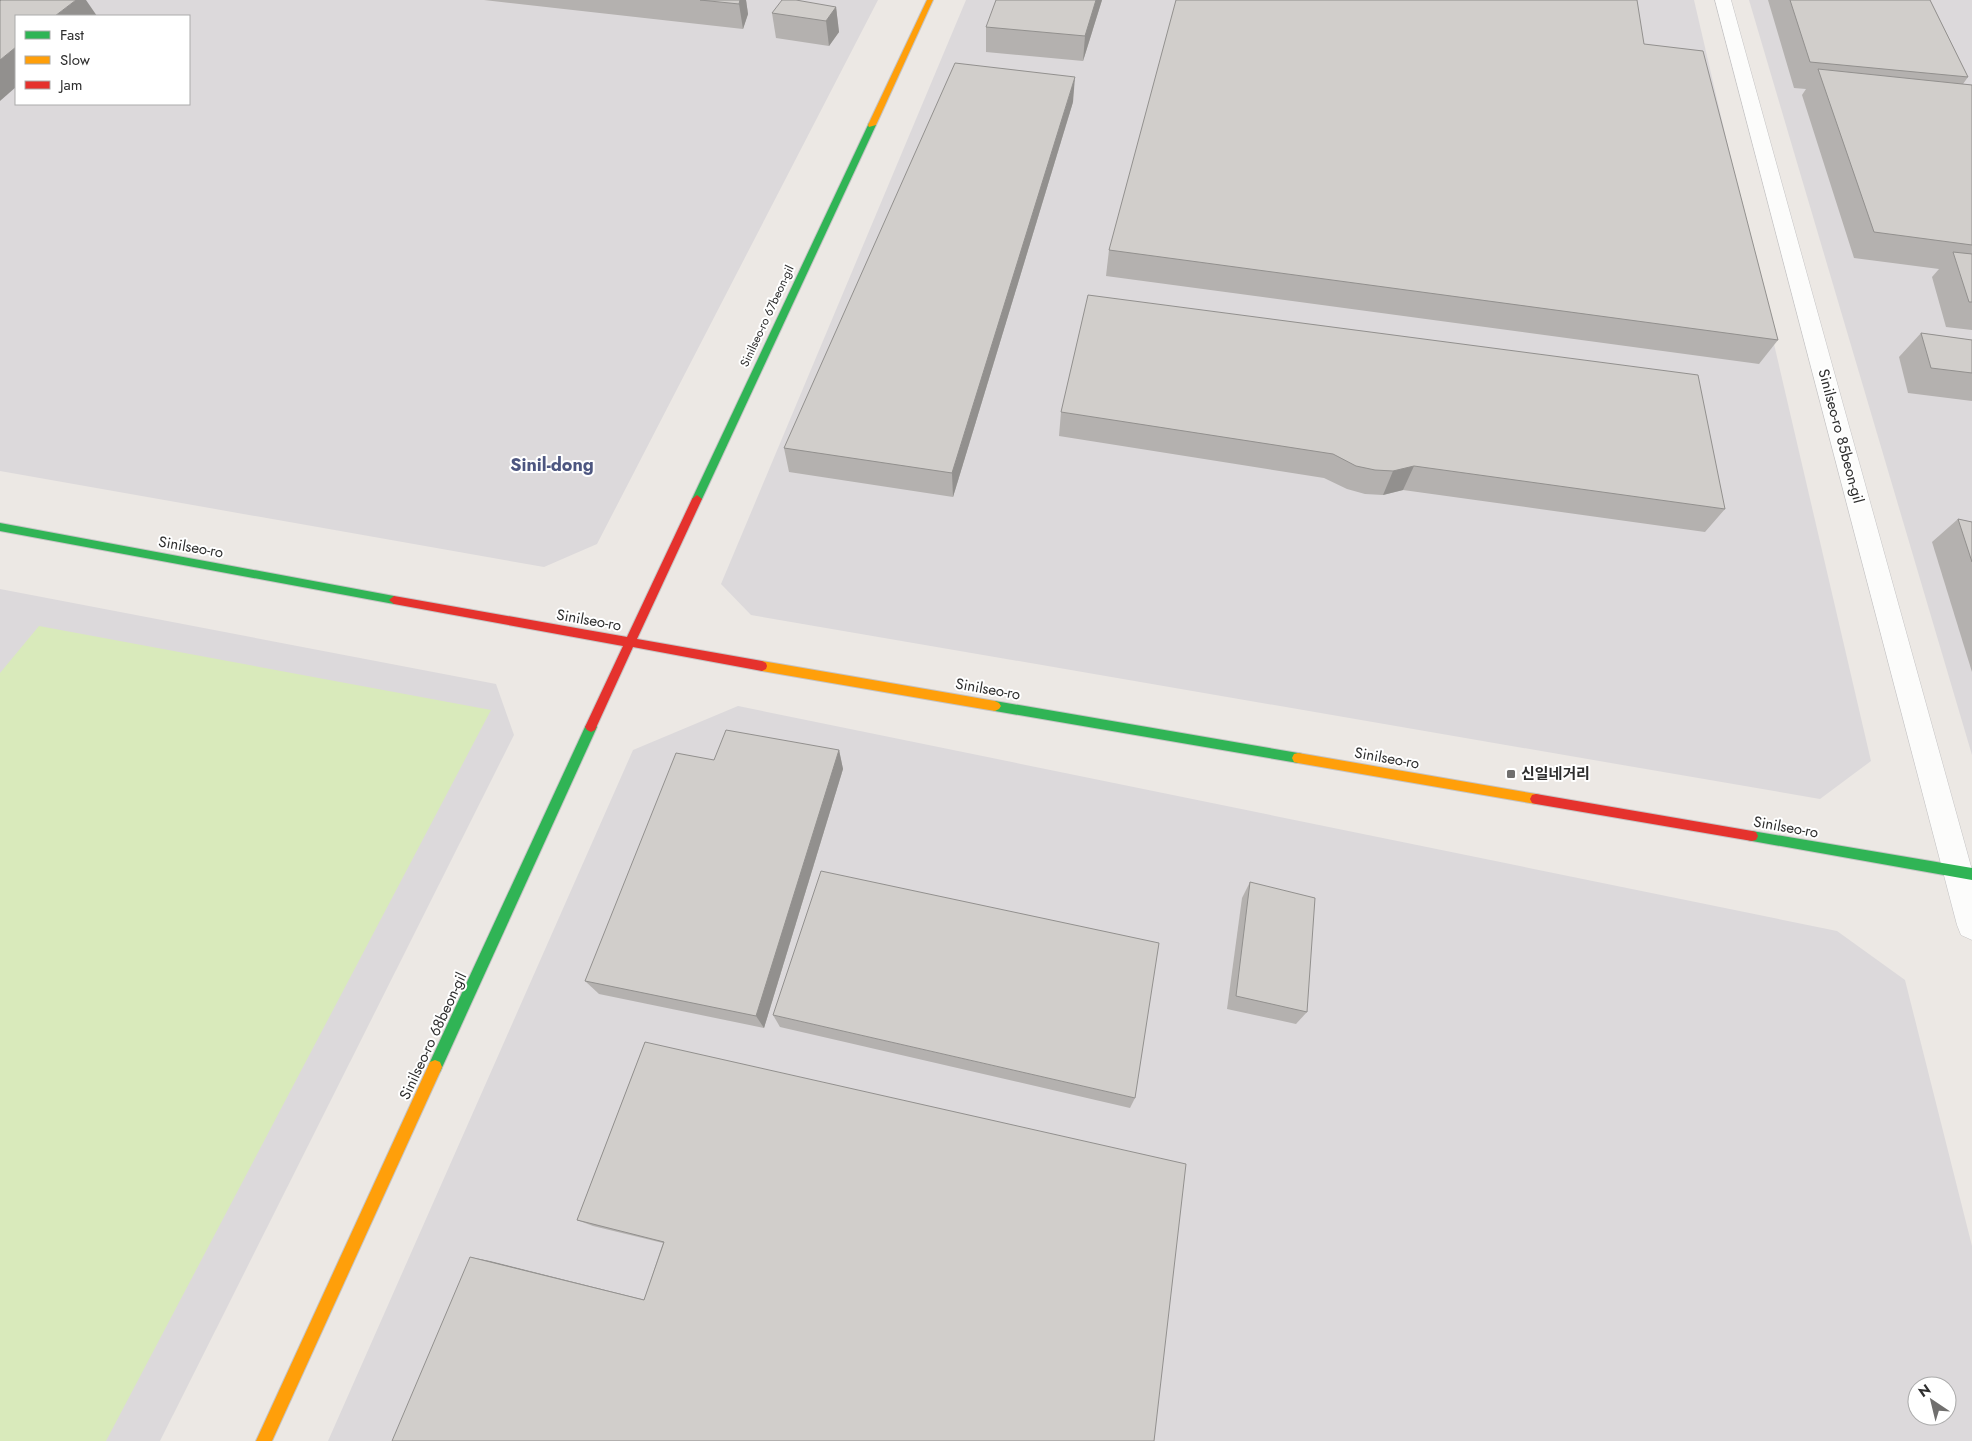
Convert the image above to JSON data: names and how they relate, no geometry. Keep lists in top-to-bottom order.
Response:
{
  "streets": {
    "main road": ["Sinilseo-ro 67beon-gil", "Sinilseo-ro", "Sinilseo-ro 68beon-gil"],
    "street": ["Sinilseo-ro 85beon-gil"]
  },
  "crossings": [
    ["Sinilseo-ro 67beon-gil", "Sinilseo-ro"],
    ["Sinilseo-ro 67beon-gil", "Sinilseo-ro 68beon-gil"],
    ["Sinilseo-ro 85beon-gil", "Sinilseo-ro"],
    ["Sinilseo-ro", "Sinilseo-ro 68beon-gil"]
  ],
  "districts": ["Sinil-dong"],
  "places": {
    "transit": ["신일네거리"]
  },
  "legend": ["Fast", "Slow", "Jam"],
  "north": "top left"
}
